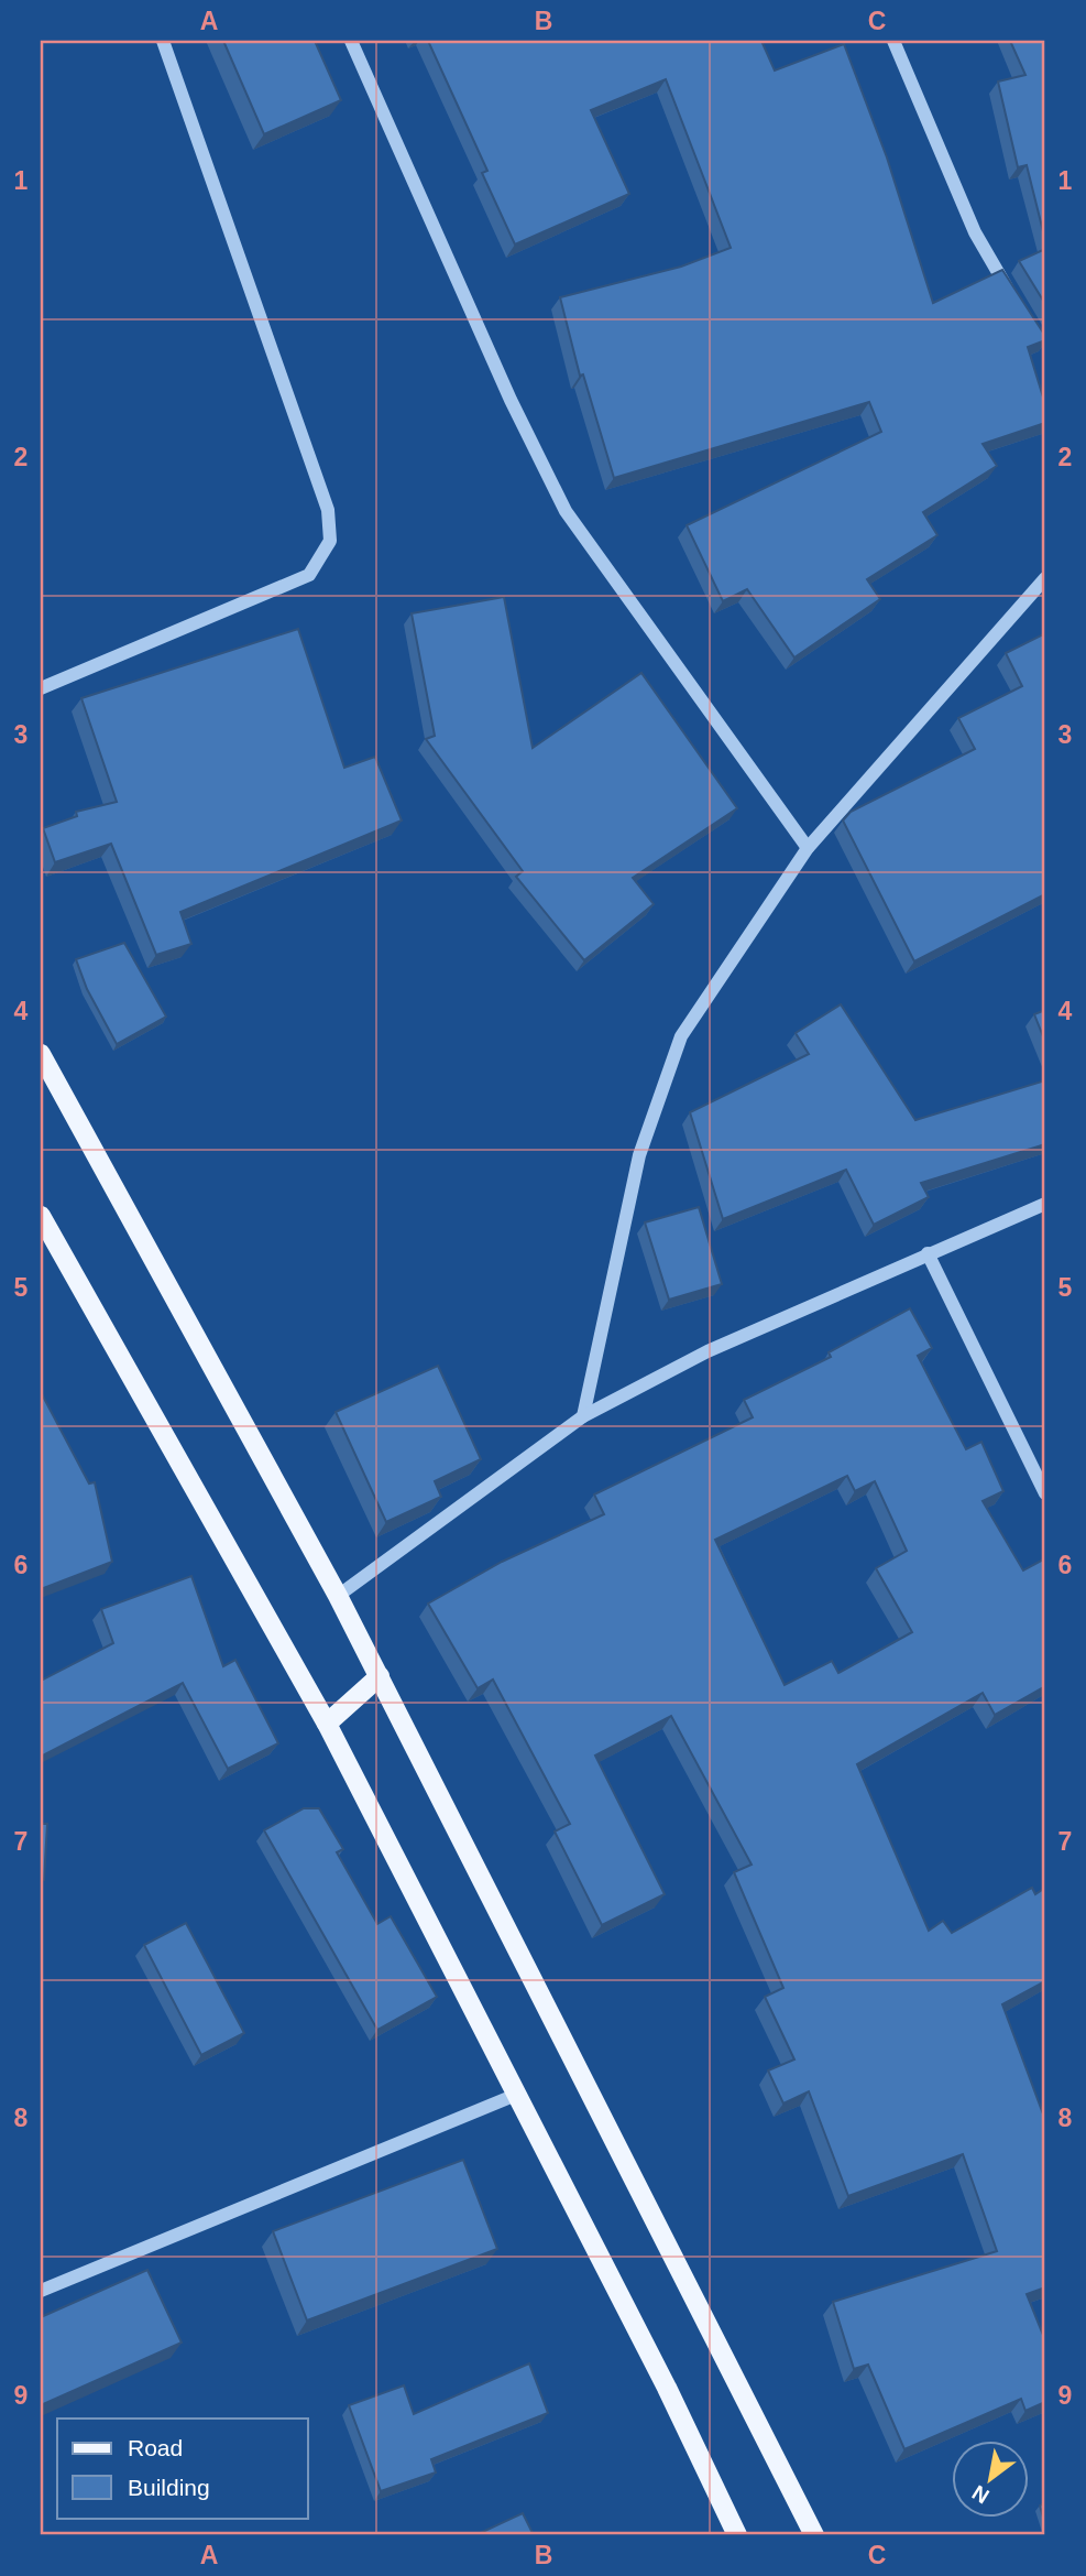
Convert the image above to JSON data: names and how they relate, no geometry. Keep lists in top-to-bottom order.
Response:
{
  "legend": ["Road", "Building"],
  "north": "bottom left",
  "grid": {
    "columns": ["A", "B", "C"],
    "rows": [
      "1",
      "2",
      "3",
      "4",
      "5",
      "6",
      "7",
      "8",
      "9"
    ]
  }
}
